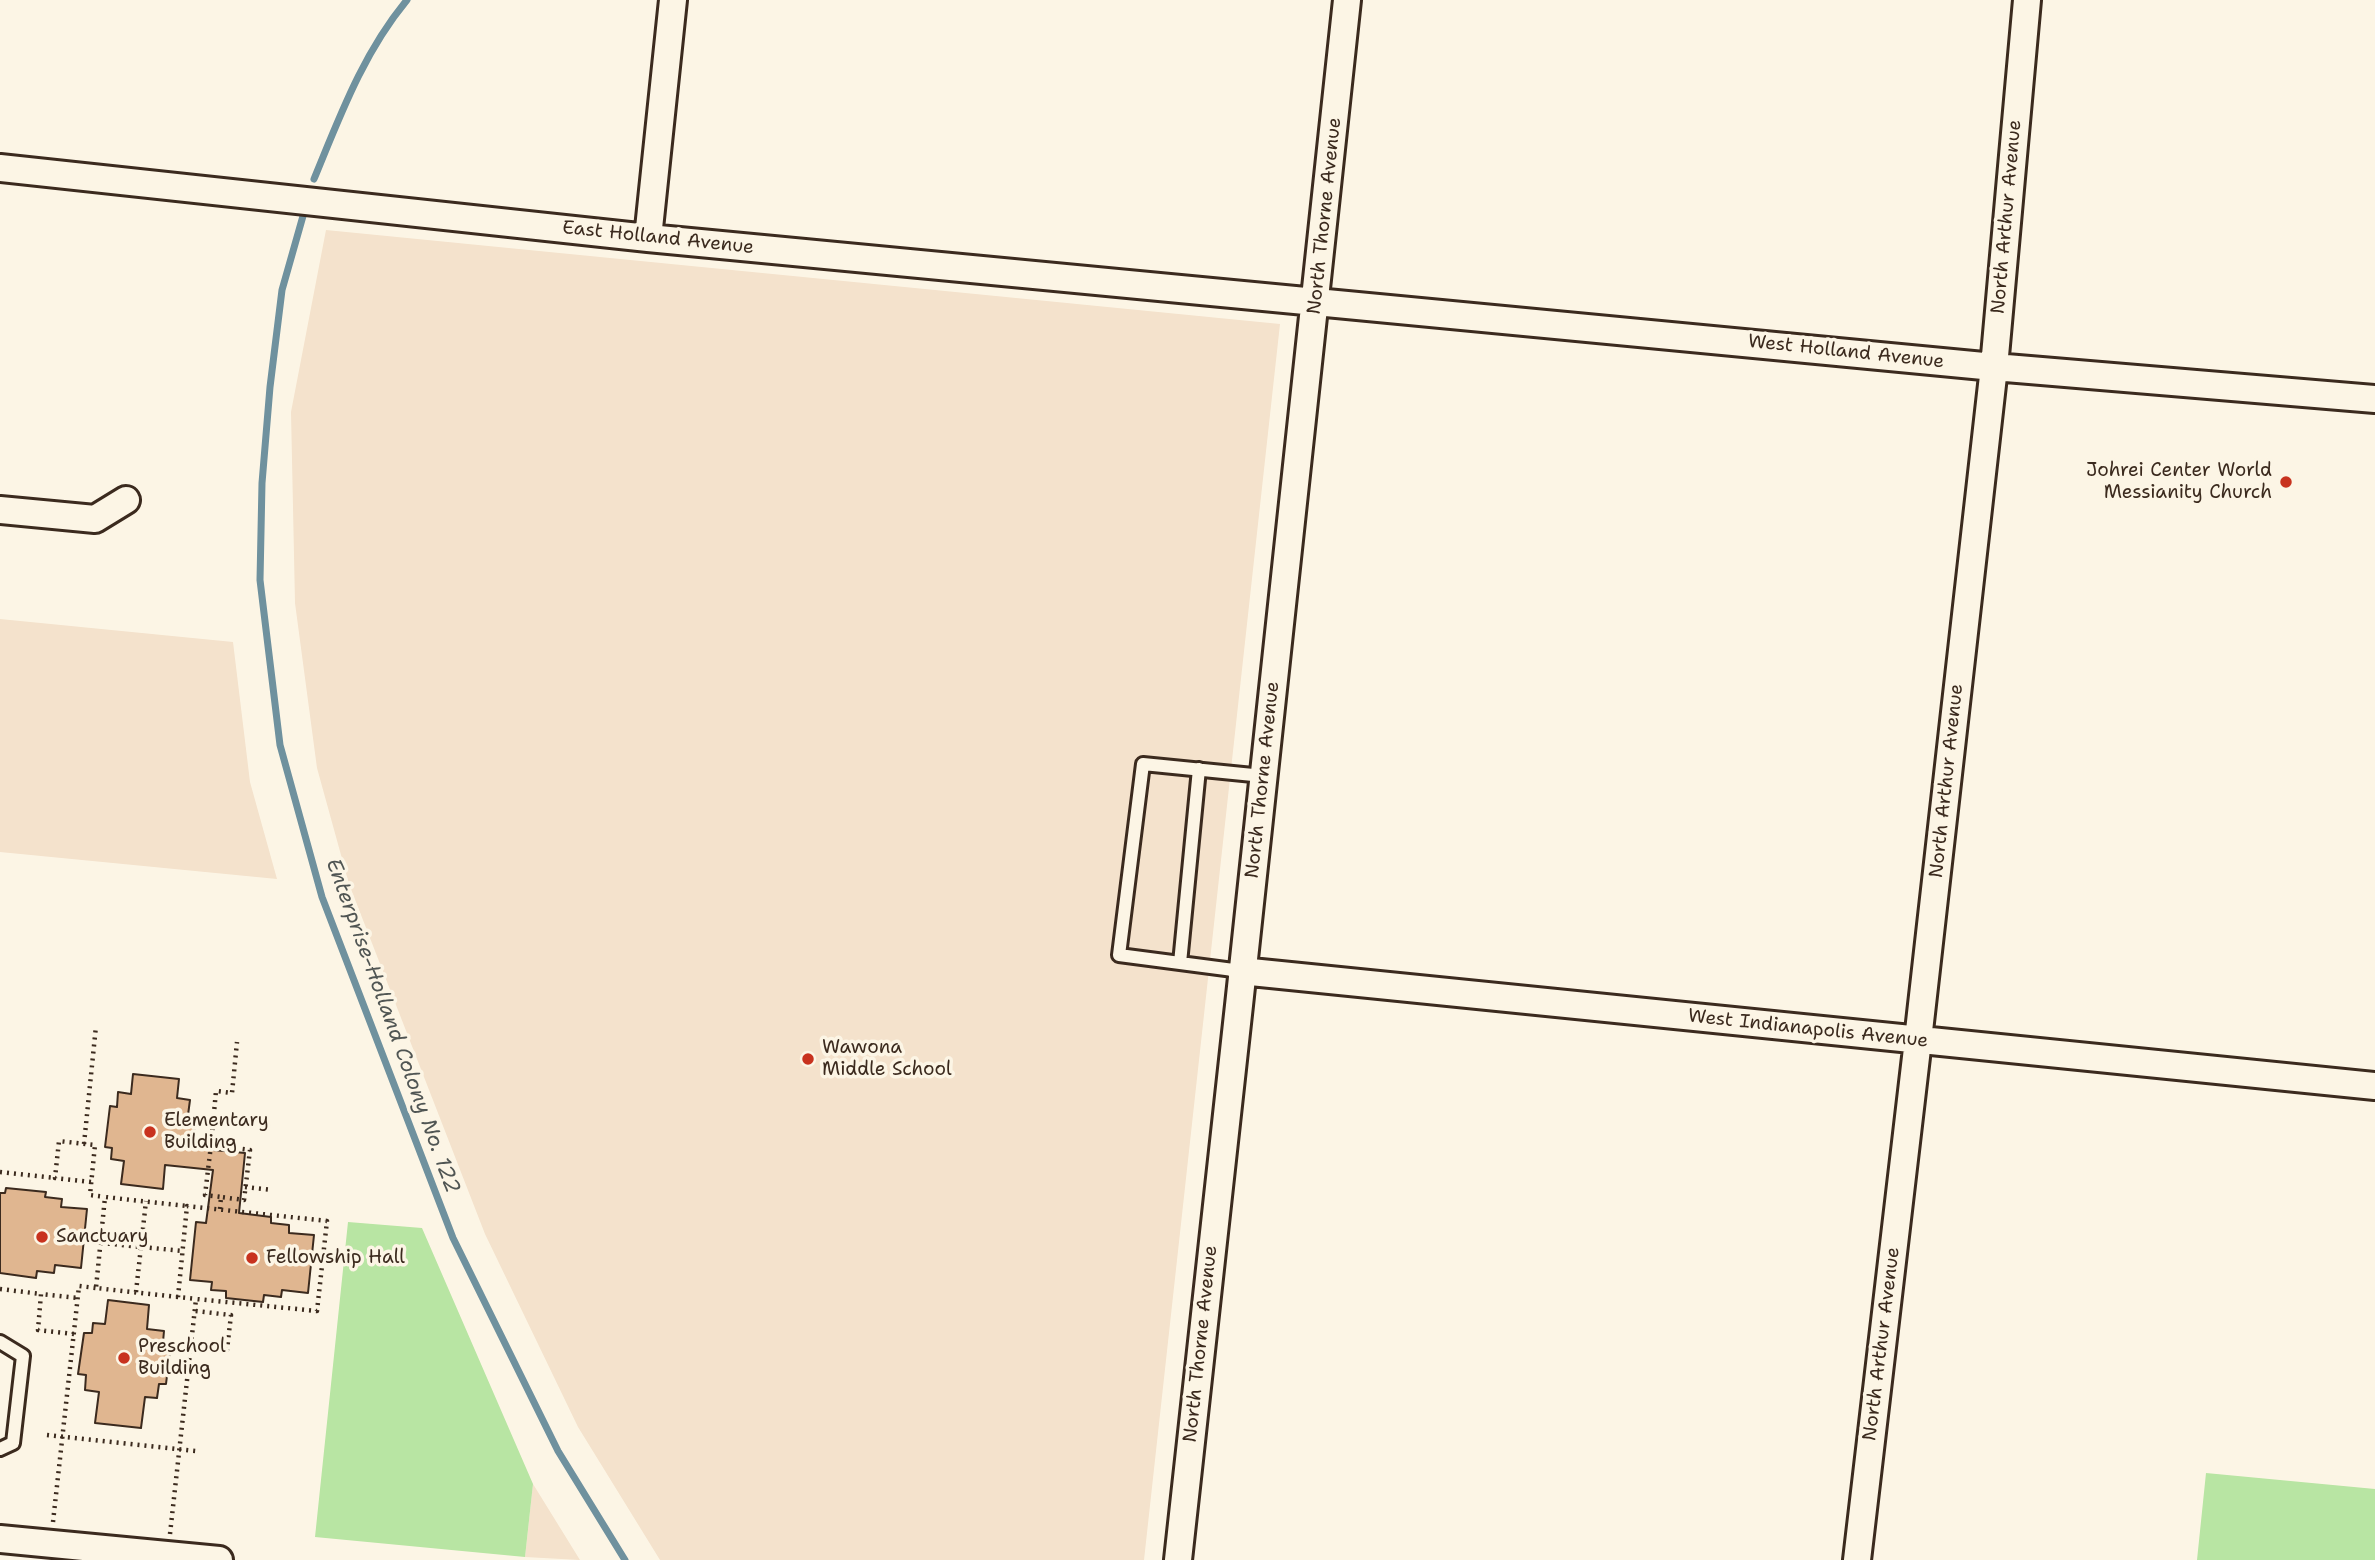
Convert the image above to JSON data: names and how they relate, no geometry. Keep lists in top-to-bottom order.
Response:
{
  "streets": {
    "street": [
      "North Thorne Avenue",
      "North Arthur Avenue",
      "East Holland Avenue",
      "West Holland Avenue",
      "West Indianapolis Avenue"
    ]
  },
  "crossings": [
    ["North Thorne Avenue", "East Holland Avenue"],
    ["North Thorne Avenue", "West Holland Avenue"],
    ["North Thorne Avenue", "West Indianapolis Avenue"],
    ["North Arthur Avenue", "West Holland Avenue"],
    ["North Arthur Avenue", "West Indianapolis Avenue"],
    ["East Holland Avenue", "West Holland Avenue"]
  ],
  "water": ["Enterprise-Holland Colony No. 122"],
  "places": [
    "Johrei Center World Messianity Church",
    "Wawona Middle School",
    "Elementary Building",
    "Sanctuary",
    "Fellowship Hall",
    "Preschool Building"
  ]
}
